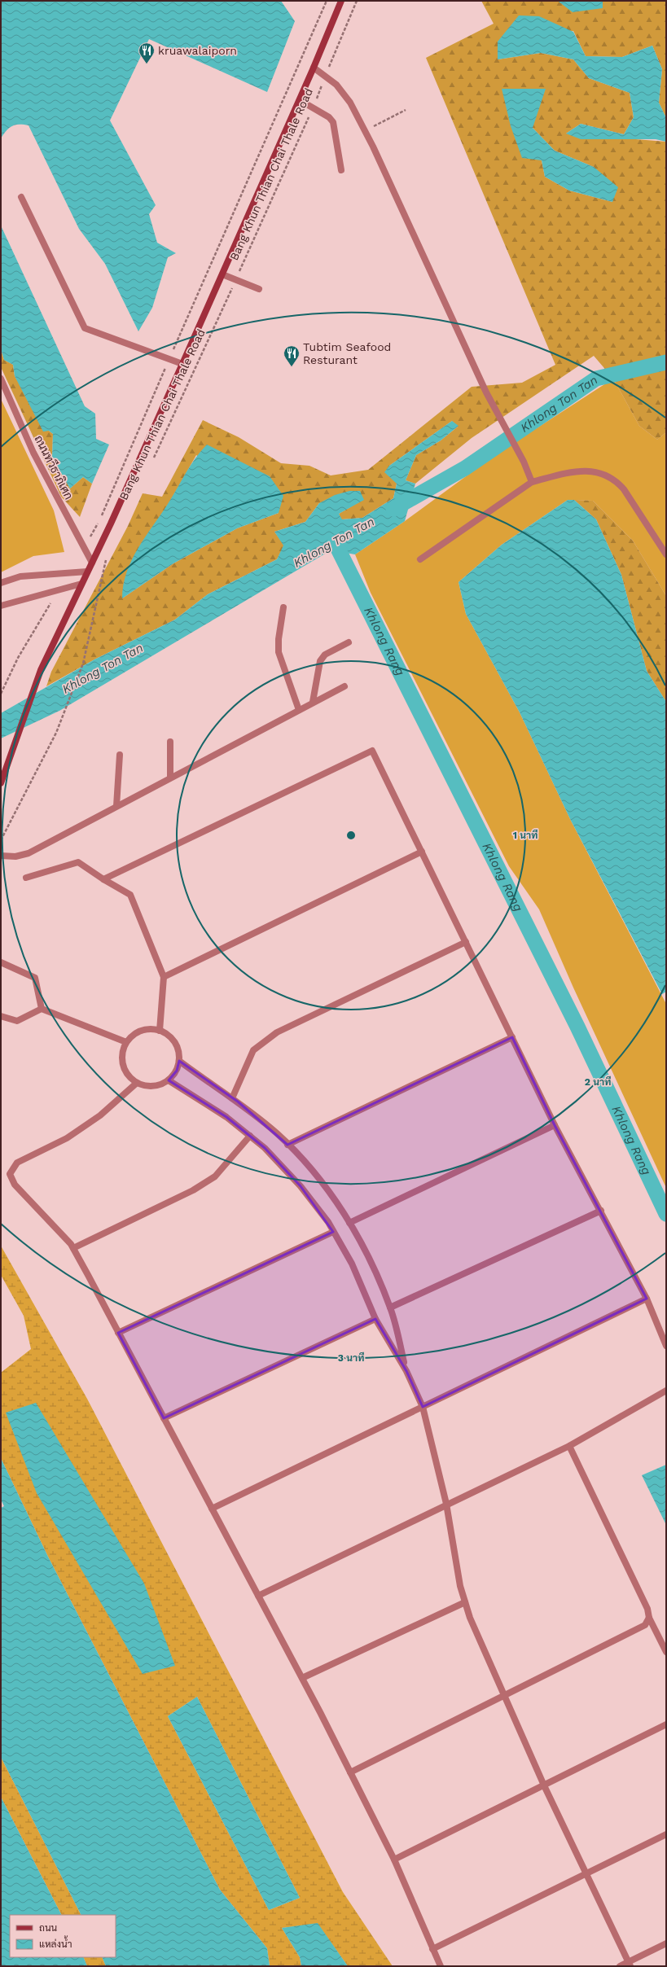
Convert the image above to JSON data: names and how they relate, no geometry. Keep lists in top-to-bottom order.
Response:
{
  "streets": {
    "main road": ["Bang Khun Thian Chai Thale Road"],
    "street": ["ถนนทวีธาภิเศก"]
  },
  "crossings": [
    ["Bang Khun Thian Chai Thale Road", "ถนนทวีธาภิเศก"]
  ],
  "water": ["Khlong Ton Tan", "Khlong Rang"],
  "places": {
    "restaurant": ["kruawalaiporn", "Tubtim Seafood Resturant"]
  },
  "legend": ["ถนน", "แหล่งน้ำ"],
  "rings": ["1 นาที", "2 นาที", "3 นาที"]
}
